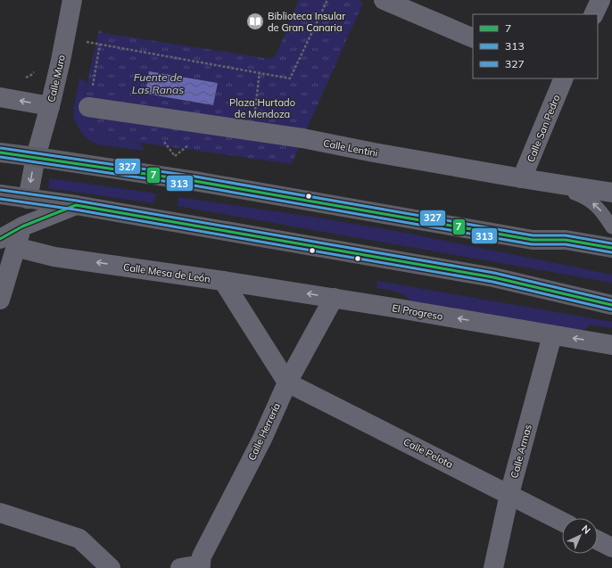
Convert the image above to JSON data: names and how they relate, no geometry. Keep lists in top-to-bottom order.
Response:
{
  "streets": {
    "street": [
      "Calle Muro",
      "Calle San Pedro",
      "Calle Lentini",
      "Calle Mesa de León",
      "El Progreso",
      "Calle Herrería",
      "Calle Armas",
      "Calle Pelota"
    ]
  },
  "crossings": [
    ["Calle San Pedro", "Calle Lentini"],
    ["Calle Mesa de León", "El Progreso"],
    ["Calle Mesa de León", "Calle Herrería"],
    ["Calle Mesa de León", "Calle Pelota"],
    ["El Progreso", "Calle Herrería"],
    ["El Progreso", "Calle Armas"],
    ["Calle Herrería", "Calle Pelota"],
    ["Calle Armas", "Calle Pelota"]
  ],
  "one_way": ["Calle Mesa de León", "El Progreso"],
  "water": ["Fuente de Las Ranas"],
  "parks": ["Plaza Hurtado de Mendoza"],
  "places": {
    "library": ["Biblioteca Insular de Gran Canaria"]
  },
  "lines": ["transit line 327", "transit line 7", "transit line 313"],
  "legend": ["7", "313", "327"],
  "north": "top right"
}
